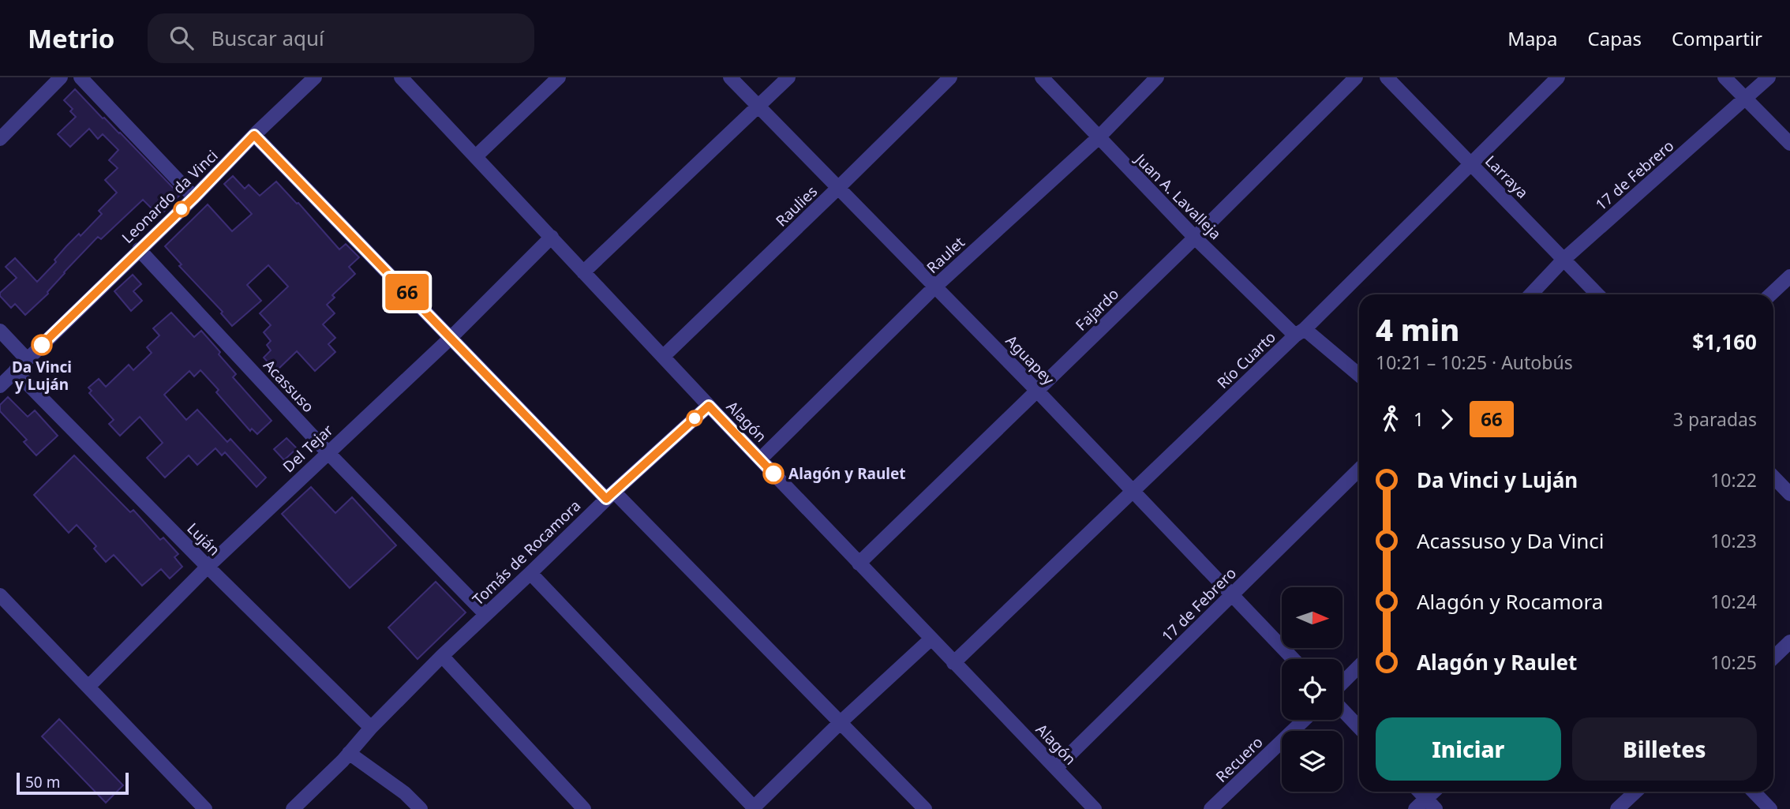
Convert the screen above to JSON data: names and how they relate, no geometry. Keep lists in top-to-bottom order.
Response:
{
  "streets": {
    "street": [
      "17 de Febrero",
      "Larraya",
      "Leonardo da Vinci",
      "Juan A. Lavalleja",
      "Raulies",
      "Raulet",
      "Fajardo",
      "Aguapey",
      "Río Cuarto",
      "Acassuso",
      "Alagón",
      "Del Tejar",
      "Luján",
      "Tomás de Rocamora",
      "Recuero"
    ]
  },
  "crossings": [
    ["17 de Febrero", "Larraya"],
    ["17 de Febrero", "Aguapey"],
    ["17 de Febrero", "Alagón"],
    ["Larraya", "Río Cuarto"],
    ["Leonardo da Vinci", "Acassuso"],
    ["Leonardo da Vinci", "Luján"],
    ["Juan A. Lavalleja", "Raulet"],
    ["Juan A. Lavalleja", "Fajardo"],
    ["Juan A. Lavalleja", "Río Cuarto"],
    ["Raulies", "Aguapey"],
    ["Raulies", "Alagón"],
    ["Raulet", "Aguapey"],
    ["Raulet", "Alagón"],
    ["Fajardo", "Aguapey"],
    ["Fajardo", "Alagón"],
    ["Aguapey", "Río Cuarto"],
    ["Río Cuarto", "Alagón"],
    ["Acassuso", "Del Tejar"],
    ["Acassuso", "Tomás de Rocamora"],
    ["Alagón", "Del Tejar"],
    ["Alagón", "Tomás de Rocamora"],
    ["Del Tejar", "Luján"],
    ["Luján", "Tomás de Rocamora"]
  ],
  "places": ["Da Vinci y Luján", "Alagón y Raulet"],
  "lines": ["bus line 66"],
  "scale_bar": "50 m",
  "north": "right",
  "page": {
    "header": "Metrio",
    "search": "Buscar aquí",
    "nav": ["Mapa", "Capas", "Compartir"],
    "on_map": "66",
    "heading": ["4 min", "10:21 – 10:25 · Autobús", "$1,160"],
    "legs": ["1", "66", "3 paradas"],
    "list": [
      {
        "name": "Da Vinci y Luján",
        "value": "10:22"
      },
      {
        "name": "Acassuso y Da Vinci",
        "value": "10:23"
      },
      {
        "name": "Alagón y Rocamora",
        "value": "10:24"
      },
      {
        "name": "Alagón y Raulet",
        "value": "10:25"
      }
    ],
    "buttons": ["Iniciar", "Billetes"],
    "scale": "50 m"
  }
}
